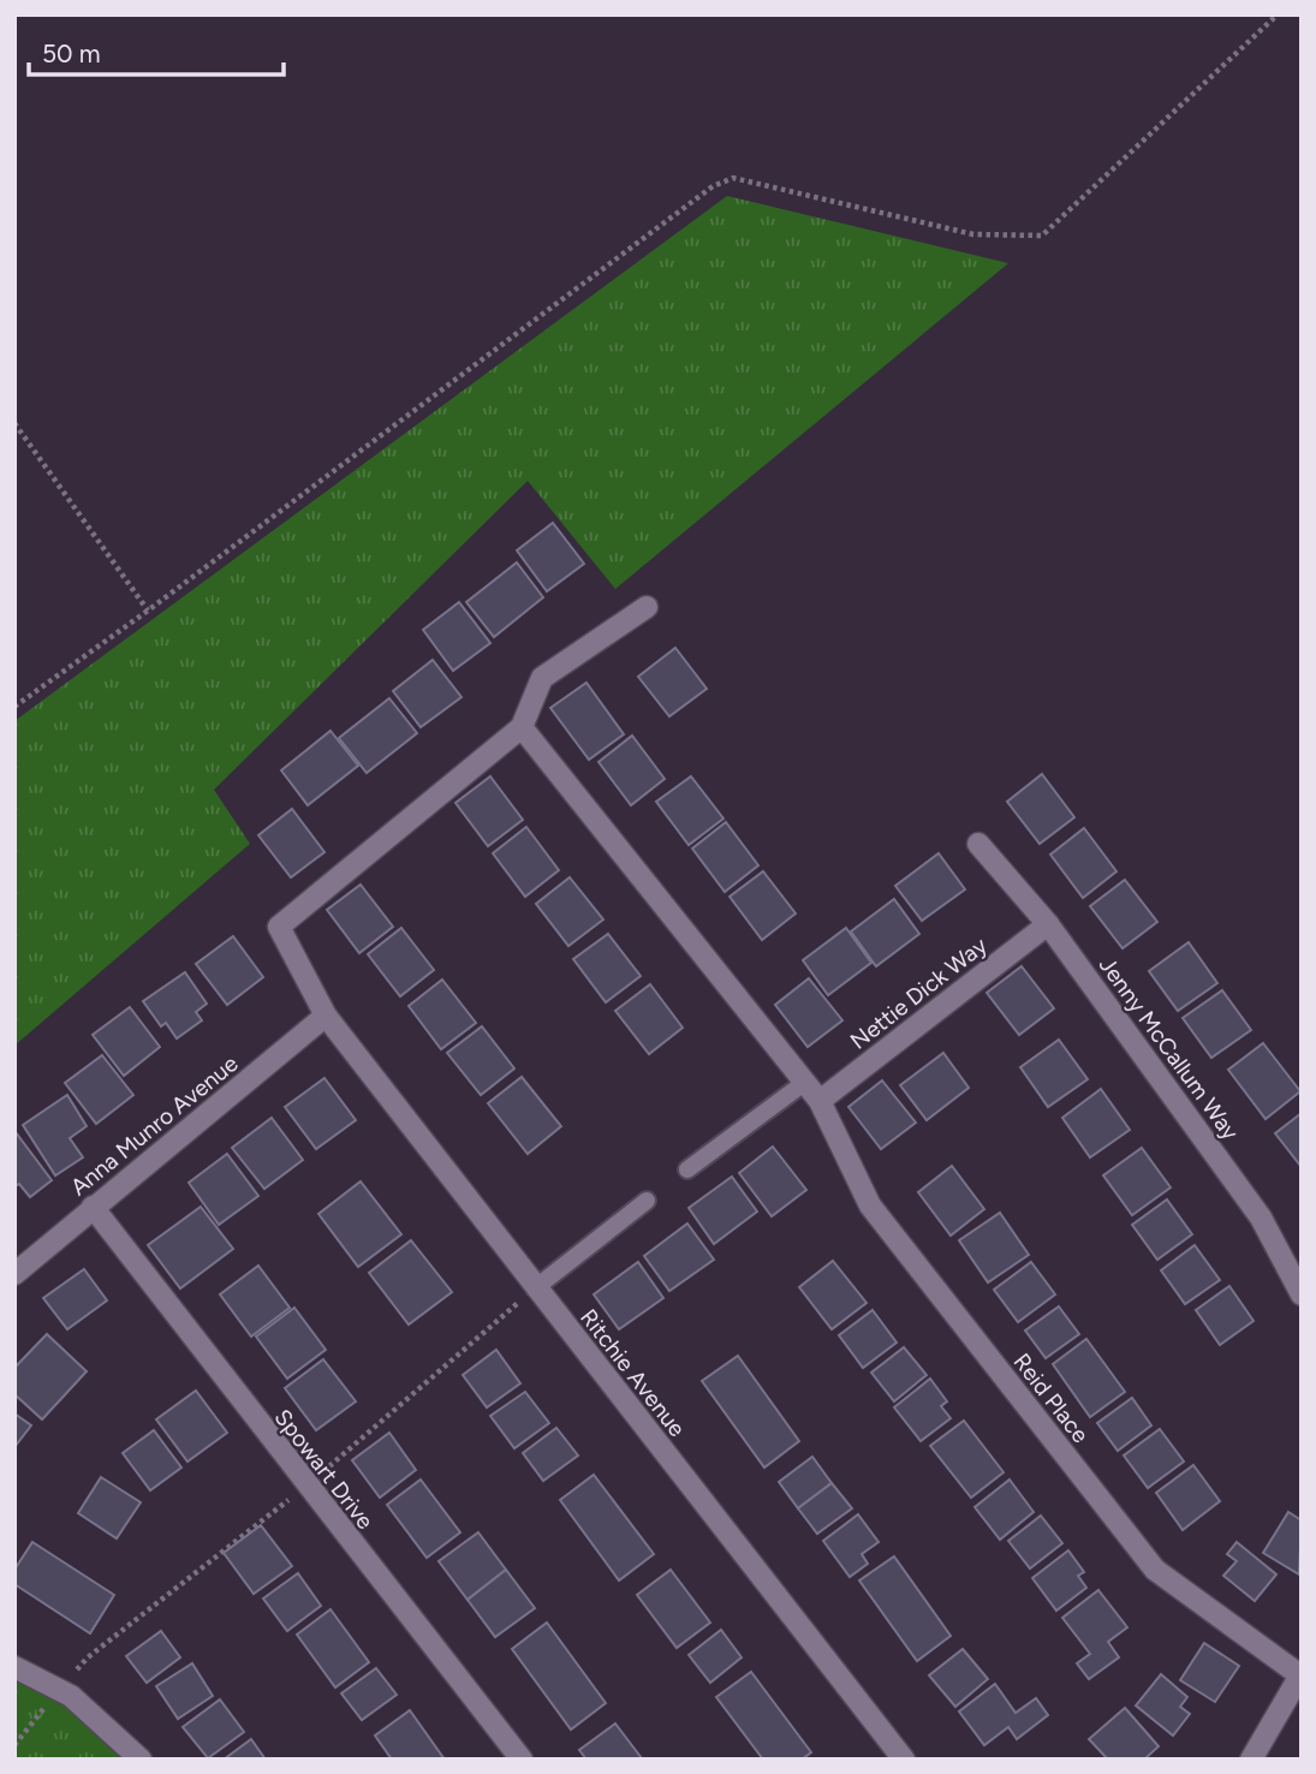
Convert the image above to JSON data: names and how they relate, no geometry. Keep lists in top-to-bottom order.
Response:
{
  "streets": {
    "street": [
      "Nettie Dick Way",
      "Jenny McCallum Way",
      "Anna Munro Avenue",
      "Ritchie Avenue",
      "Reid Place",
      "Spowart Drive"
    ]
  },
  "crossings": [
    ["Nettie Dick Way", "Jenny McCallum Way"],
    ["Nettie Dick Way", "Reid Place"],
    ["Anna Munro Avenue", "Ritchie Avenue"],
    ["Anna Munro Avenue", "Spowart Drive"],
    ["Ritchie Avenue", "Reid Place"]
  ],
  "scale_bar": "50 m"
}
